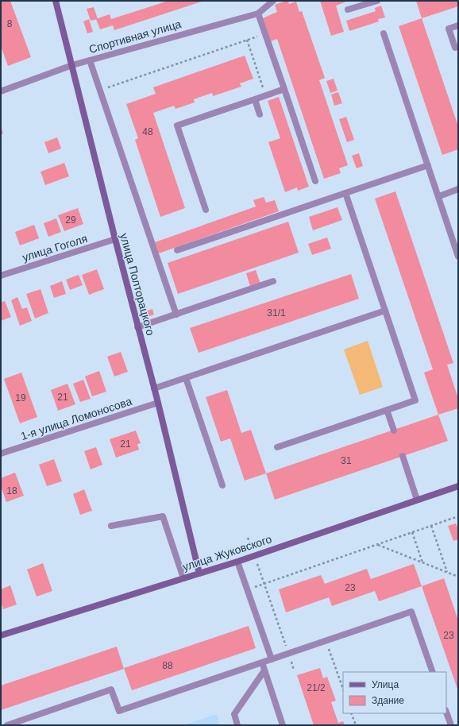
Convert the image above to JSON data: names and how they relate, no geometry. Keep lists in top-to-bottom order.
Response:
{
  "streets": {
    "street": [
      "Спортивная улица",
      "улица Гоголя",
      "улица Полторацкого",
      "1-я улица Ломоносова",
      "улица Жуковского"
    ]
  },
  "crossings": [
    ["Спортивная улица", "улица Полторацкого"],
    ["улица Гоголя", "улица Полторацкого"],
    ["улица Полторацкого", "1-я улица Ломоносова"],
    ["улица Полторацкого", "улица Жуковского"]
  ],
  "house_numbers": [
    "8",
    "48",
    "29",
    "31/1",
    "21",
    "19",
    "21",
    "31",
    "18",
    "23",
    "23",
    "88",
    "21/2"
  ],
  "legend": ["Улица", "Здание"]
}
